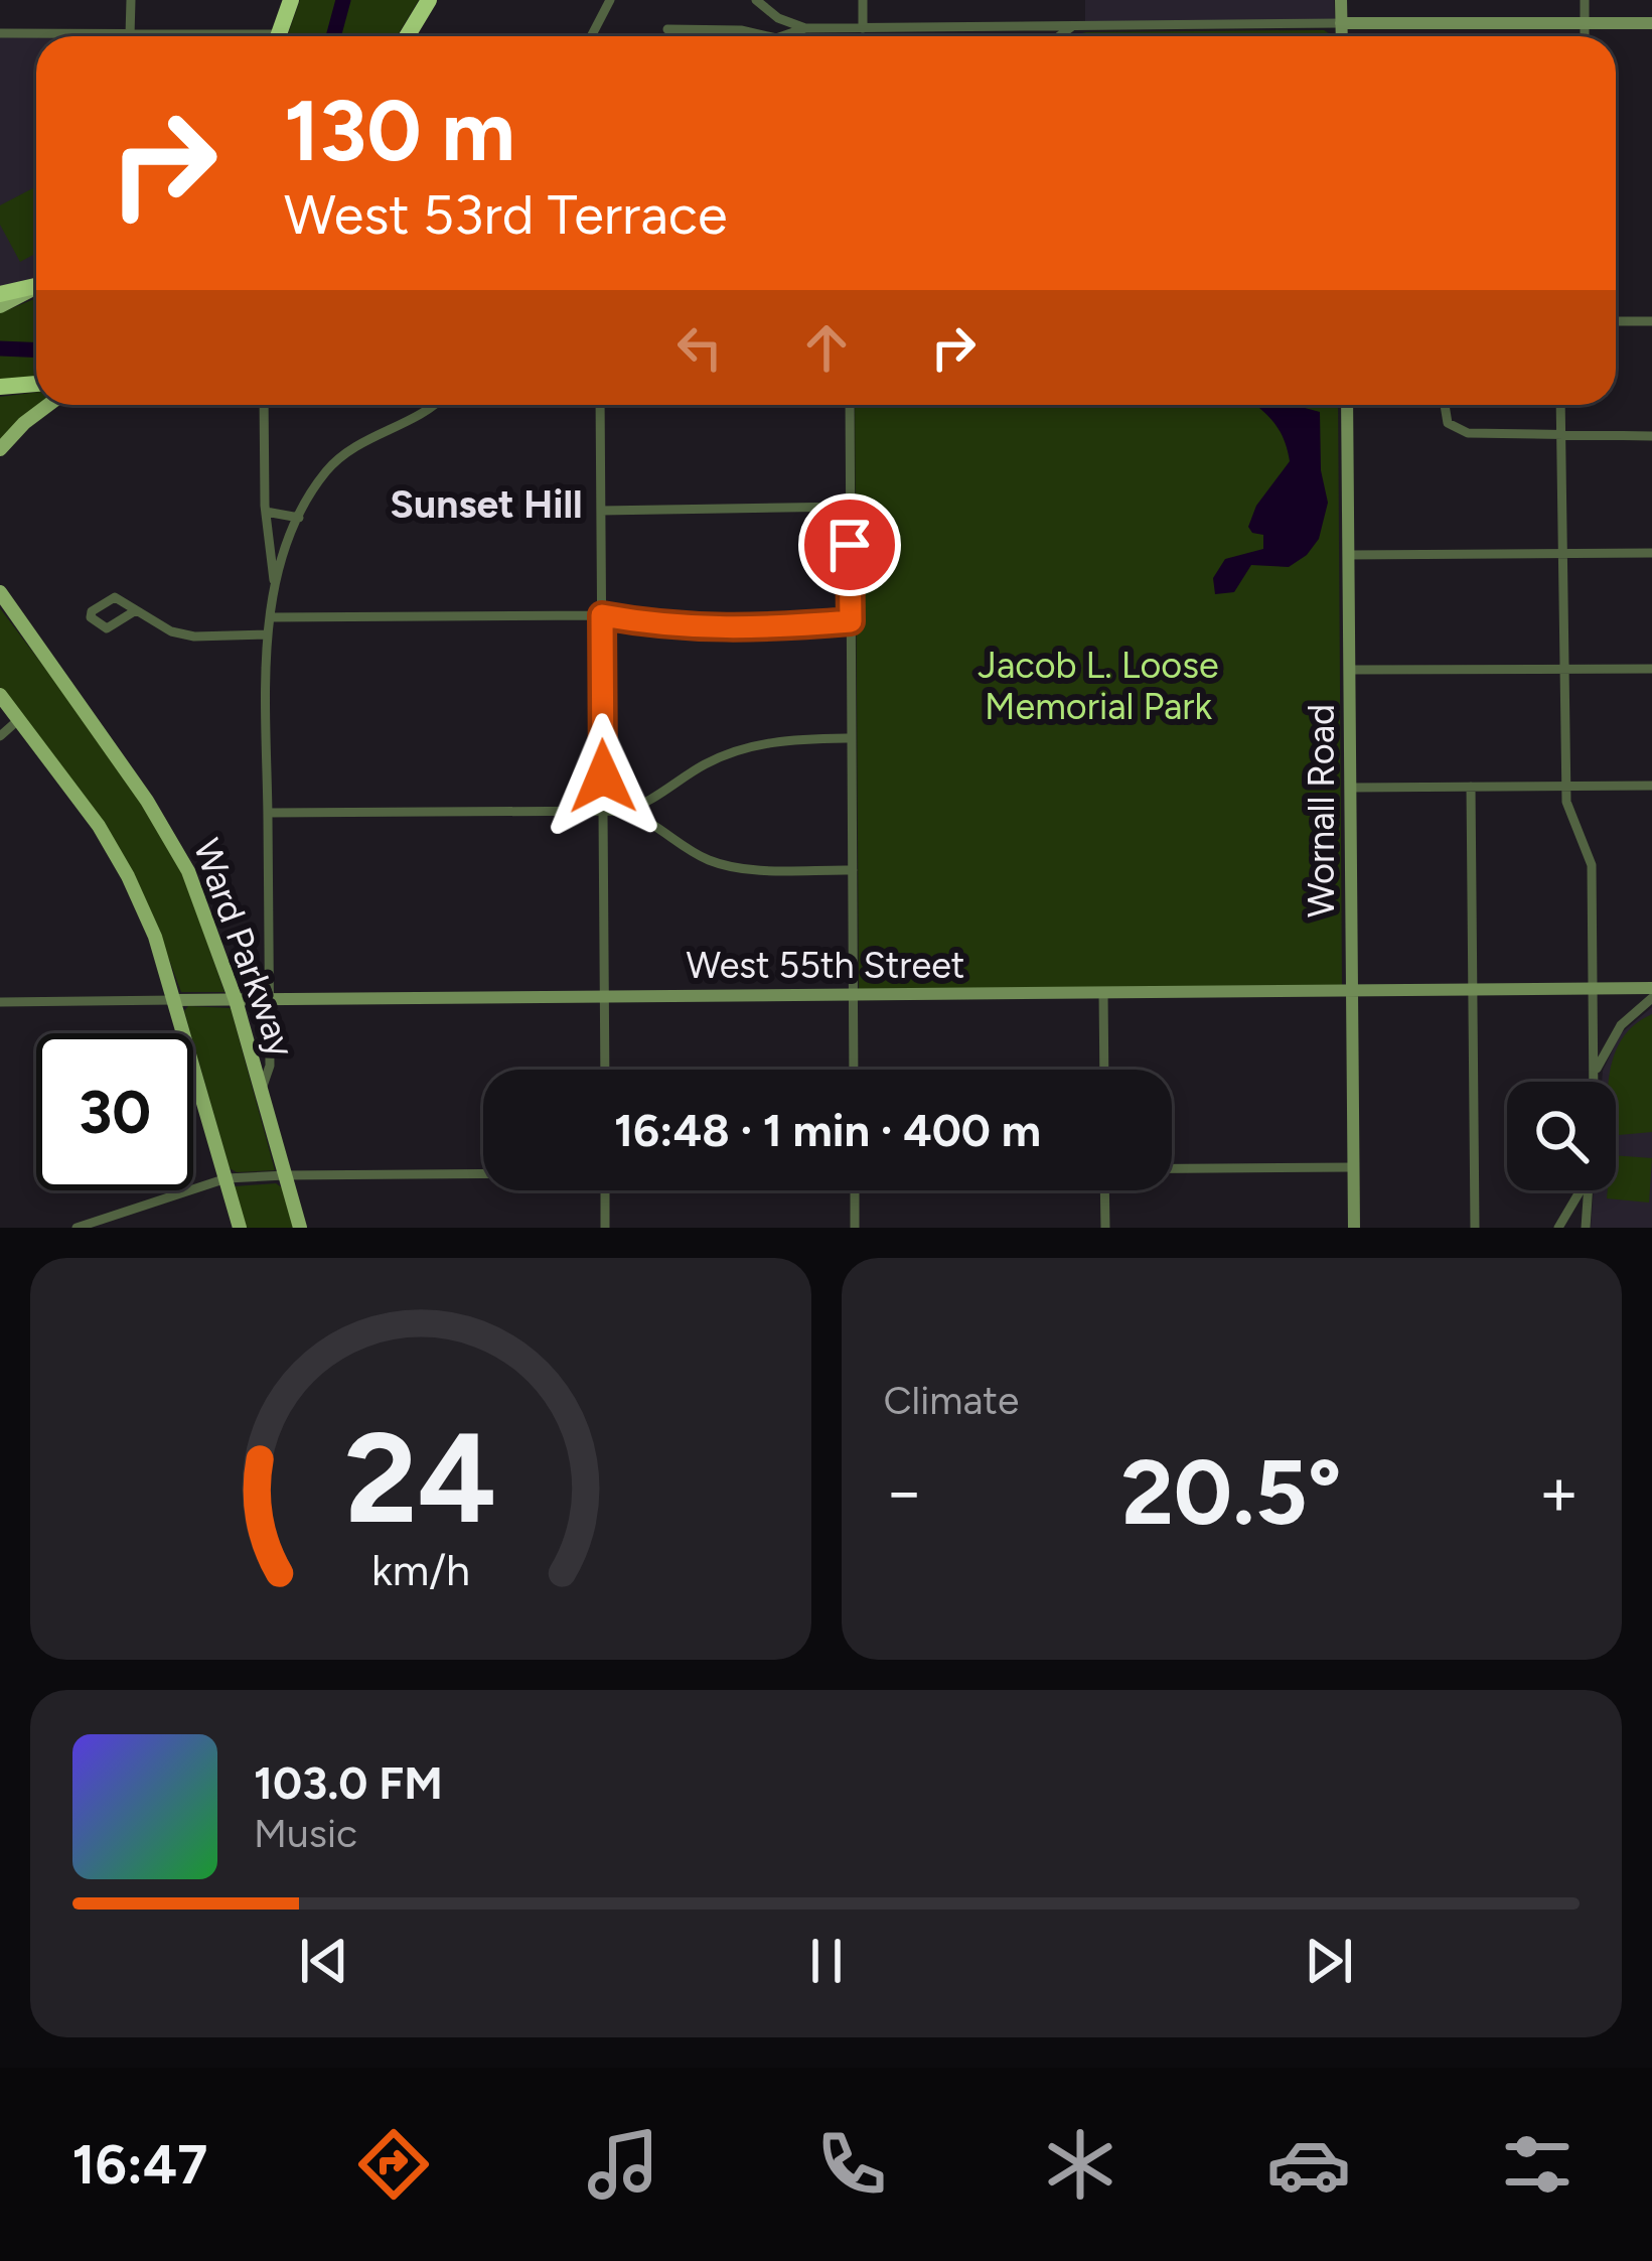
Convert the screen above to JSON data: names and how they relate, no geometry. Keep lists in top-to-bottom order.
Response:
{
  "streets": {
    "main road": ["Wornall Road", "Ward Parkway", "West 55th Street"]
  },
  "crossings": [
    ["Wornall Road", "West 55th Street"],
    ["Ward Parkway", "West 55th Street"]
  ],
  "districts": ["Sunset Hill"],
  "parks": ["Jacob L. Loose Memorial Park"],
  "page": {
    "turn": ["130 m", "West 53rd Terrace"],
    "limit": "30",
    "trip": "16:48 · 1 min · 400 m",
    "tile": "Climate",
    "heat": ["−", "20.5°", "+"],
    "song": ["103.0 FM", "Music"],
    "tabs": "16:47",
    "gauge": ["24", "km/h"]
  }
}
